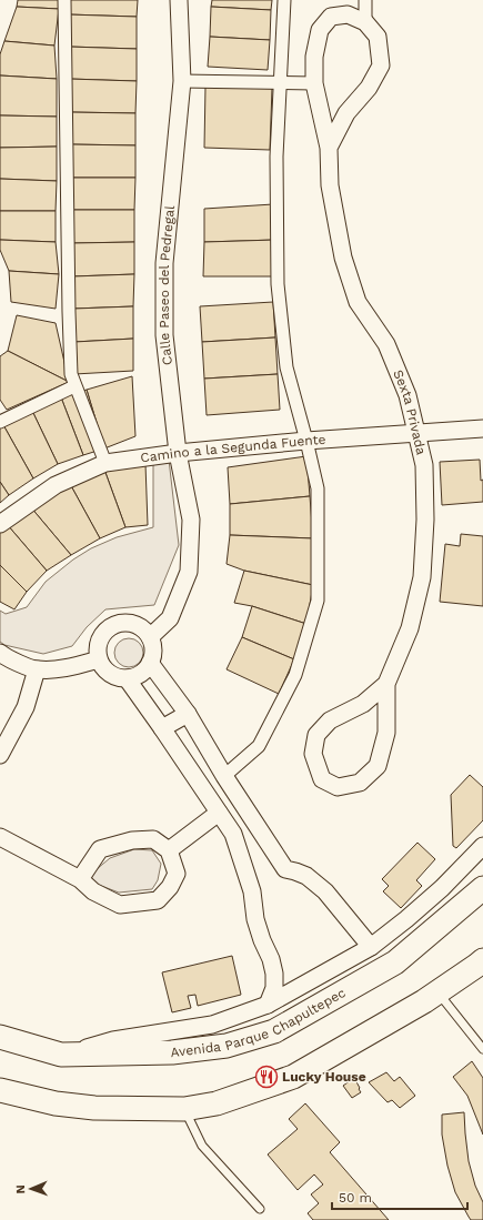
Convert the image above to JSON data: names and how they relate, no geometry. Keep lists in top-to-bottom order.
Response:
{
  "streets": {
    "main road": ["Avenida Parque Chapultepec"],
    "street": ["Calle Paseo del Pedregal", "Sexta Privada", "Camino a la Segunda Fuente"]
  },
  "crossings": [
    ["Calle Paseo del Pedregal", "Camino a la Segunda Fuente"],
    ["Sexta Privada", "Camino a la Segunda Fuente"]
  ],
  "places": {
    "restaurant": ["Lucky House"]
  },
  "scale_bar": "50 m",
  "north": "left"
}
